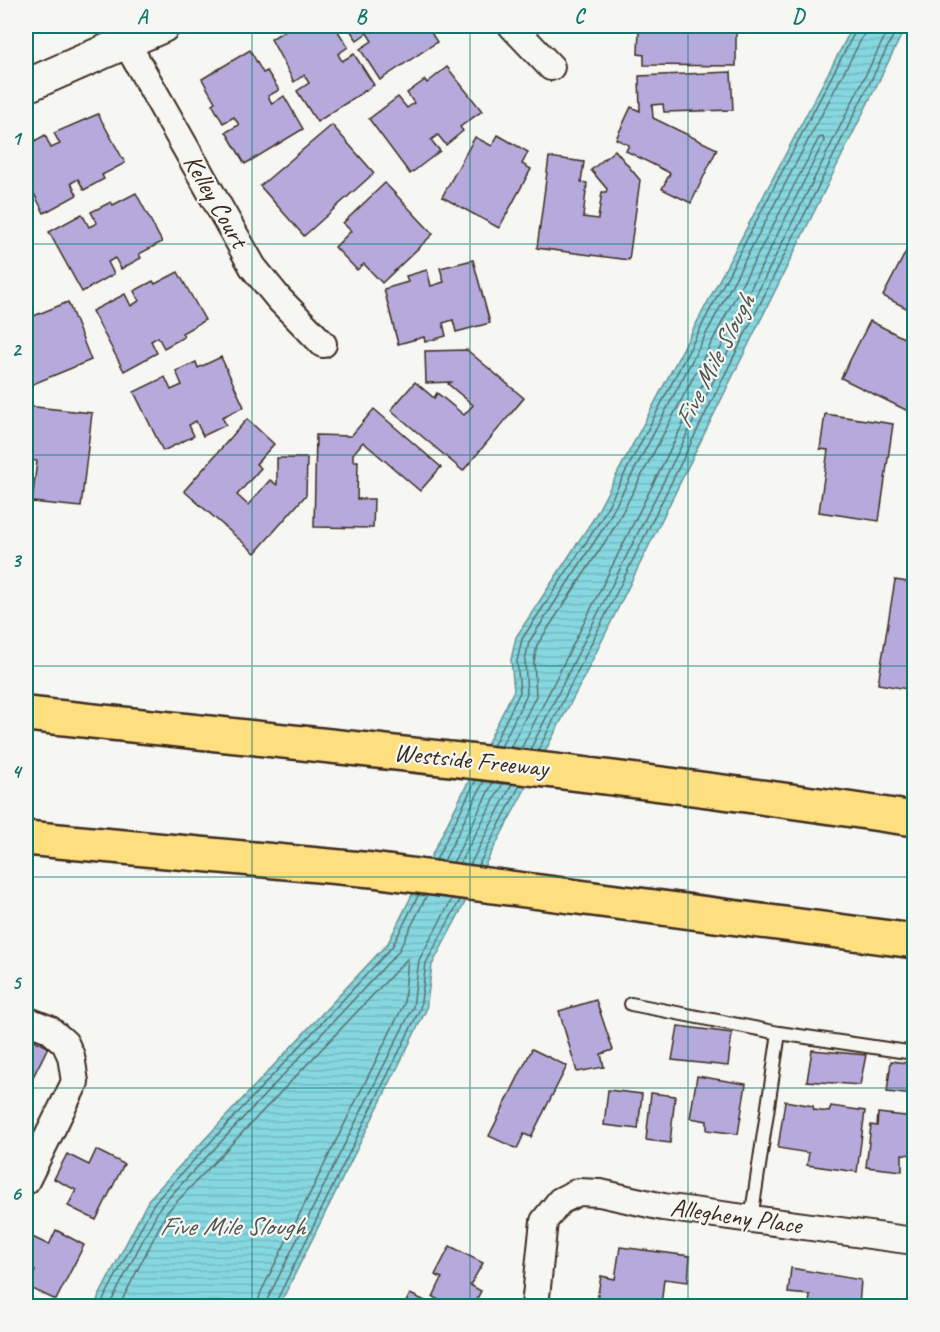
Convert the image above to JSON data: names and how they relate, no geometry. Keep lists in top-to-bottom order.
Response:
{
  "streets": {
    "highway": ["Westside Freeway"],
    "street": ["Kelley Court", "Allegheny Place"]
  },
  "water": ["Five Mile Slough"],
  "grid": {
    "columns": [
      "A",
      "B",
      "C",
      "D"
    ],
    "rows": [
      "1",
      "2",
      "3",
      "4",
      "5",
      "6"
    ]
  }
}
